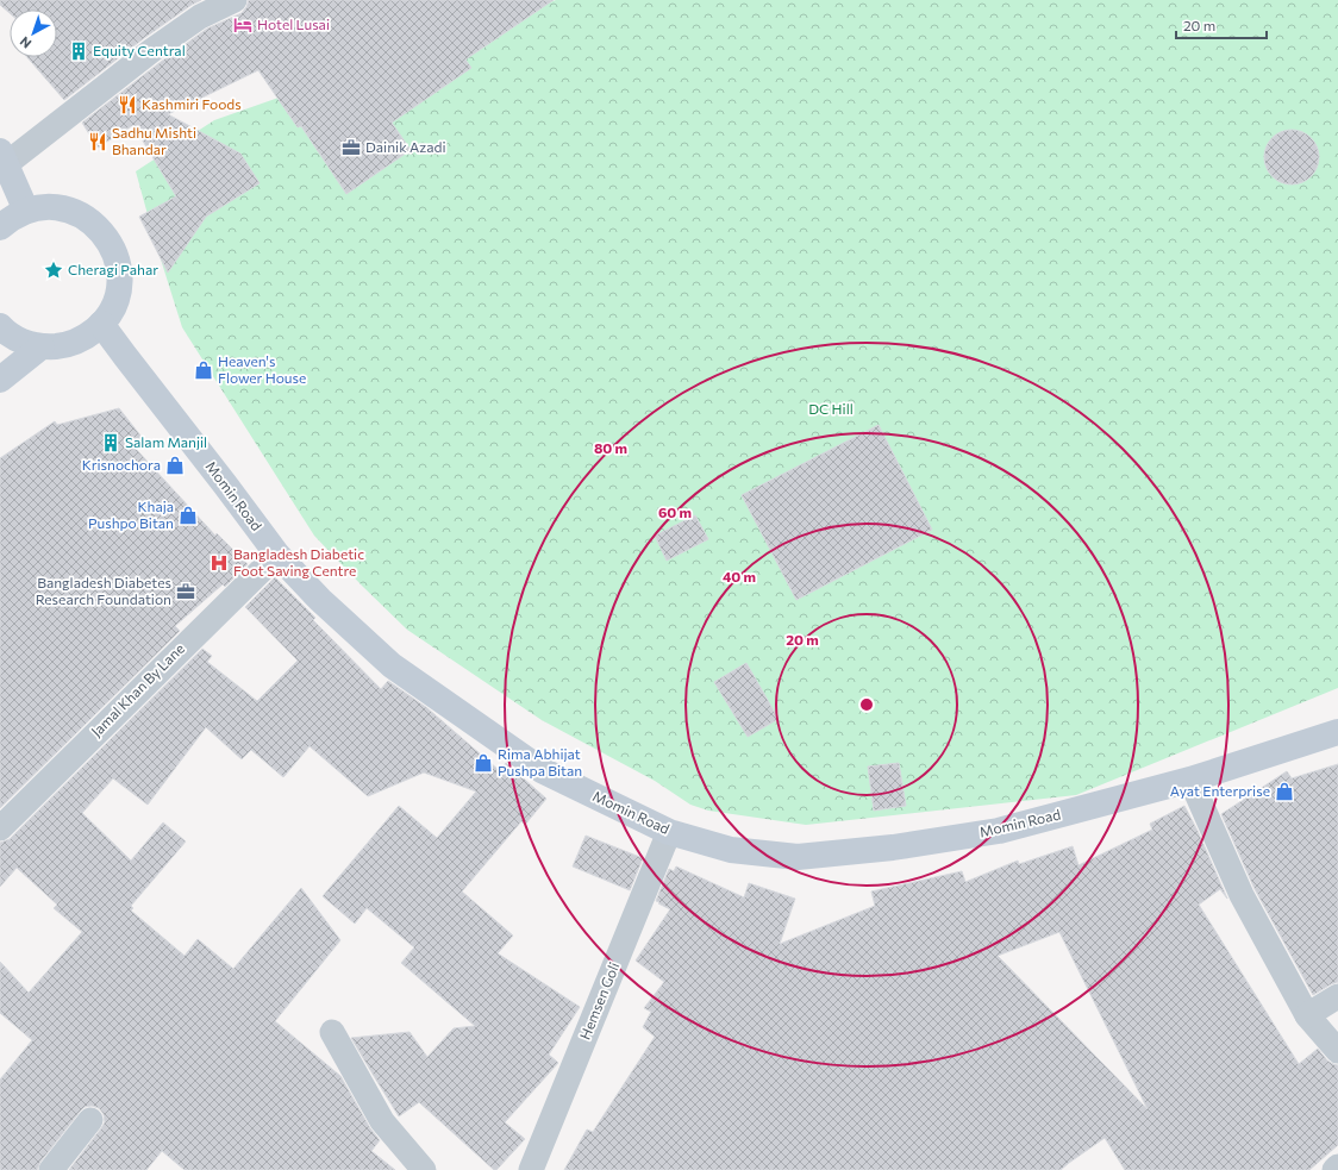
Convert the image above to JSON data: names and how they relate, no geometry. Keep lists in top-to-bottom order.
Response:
{
  "streets": {
    "main road": ["Momin Road"],
    "street": ["Jamal Khan By Lane", "Hemsen Goli"]
  },
  "crossings": [
    ["Momin Road", "Jamal Khan By Lane"],
    ["Momin Road", "Hemsen Goli"]
  ],
  "parks": ["DC Hill"],
  "places": {
    "hotel": ["Hotel Lusai"],
    "building": ["Equity Central", "Salam Manjil"],
    "restaurant": ["Kashmiri Foods", "Sadhu Mishti Bhandar"],
    "office": ["Dainik Azadi", "Bangladesh Diabetes Research Foundation"],
    "place": ["Cheragi Pahar"],
    "shop": [
      "Heaven's Flower House",
      "Krisnochora",
      "Khaja Pushpo Bitan",
      "Rima Abhijat Pushpa Bitan",
      "Ayat Enterprise"
    ],
    "hospital": ["Bangladesh Diabetic Foot Saving Centre"]
  },
  "scale_bar": "20 m",
  "north": "bottom left",
  "rings": [
    "80 m",
    "60 m",
    "40 m",
    "20 m"
  ]
}
